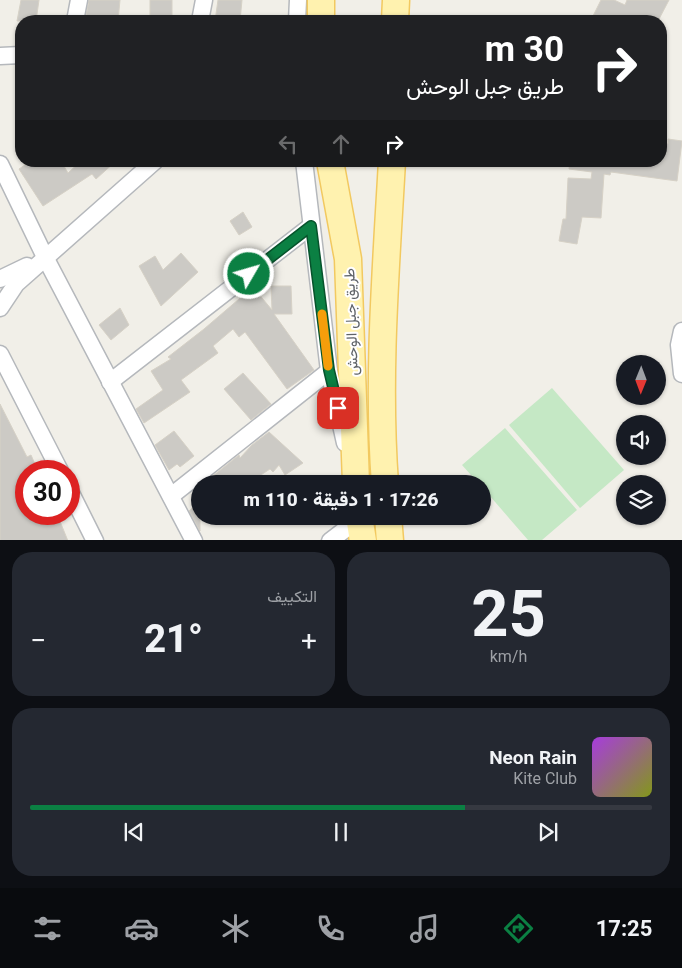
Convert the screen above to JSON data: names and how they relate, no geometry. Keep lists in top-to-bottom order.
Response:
{
  "streets": {
    "main road": ["طريق جبل الوحش"]
  },
  "north": "bottom",
  "page": {
    "turn": ["30 m", "طريق جبل الوحش"],
    "limit": "30",
    "trip": "17:26 · 1 دقيقة · 110 m",
    "tile": [
      ["25", "km/h"],
      "التكييف"
    ],
    "heat": ["−", "21°", "+"],
    "song": ["Neon Rain", "Kite Club"],
    "tabs": "17:25"
  }
}
